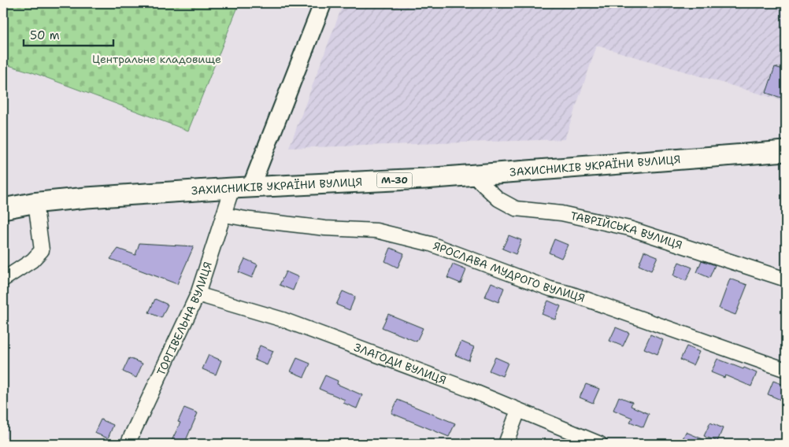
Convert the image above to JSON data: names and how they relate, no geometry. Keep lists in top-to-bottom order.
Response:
{
  "streets": {
    "highway": ["ЗАХИСНИКІВ УКРАЇНИ ВУЛИЦЯ", "М-30"],
    "street": [
      "ТАВРІЙСЬКА ВУЛИЦЯ",
      "ЯРОСЛАВА МУДРОГО ВУЛИЦЯ",
      "ТОРГІВЕЛЬНА ВУЛИЦЯ",
      "ЗЛАГОДИ ВУЛИЦЯ"
    ]
  },
  "crossings": [
    ["ЗАХИСНИКІВ УКРАЇНИ ВУЛИЦЯ", "ТАВРІЙСЬКА ВУЛИЦЯ"],
    ["ЗАХИСНИКІВ УКРАЇНИ ВУЛИЦЯ", "ТОРГІВЕЛЬНА ВУЛИЦЯ"],
    ["ЯРОСЛАВА МУДРОГО ВУЛИЦЯ", "ТОРГІВЕЛЬНА ВУЛИЦЯ"],
    ["ТОРГІВЕЛЬНА ВУЛИЦЯ", "ЗЛАГОДИ ВУЛИЦЯ"]
  ],
  "parks": ["Центральне кладовище"],
  "scale_bar": "50 m"
}
